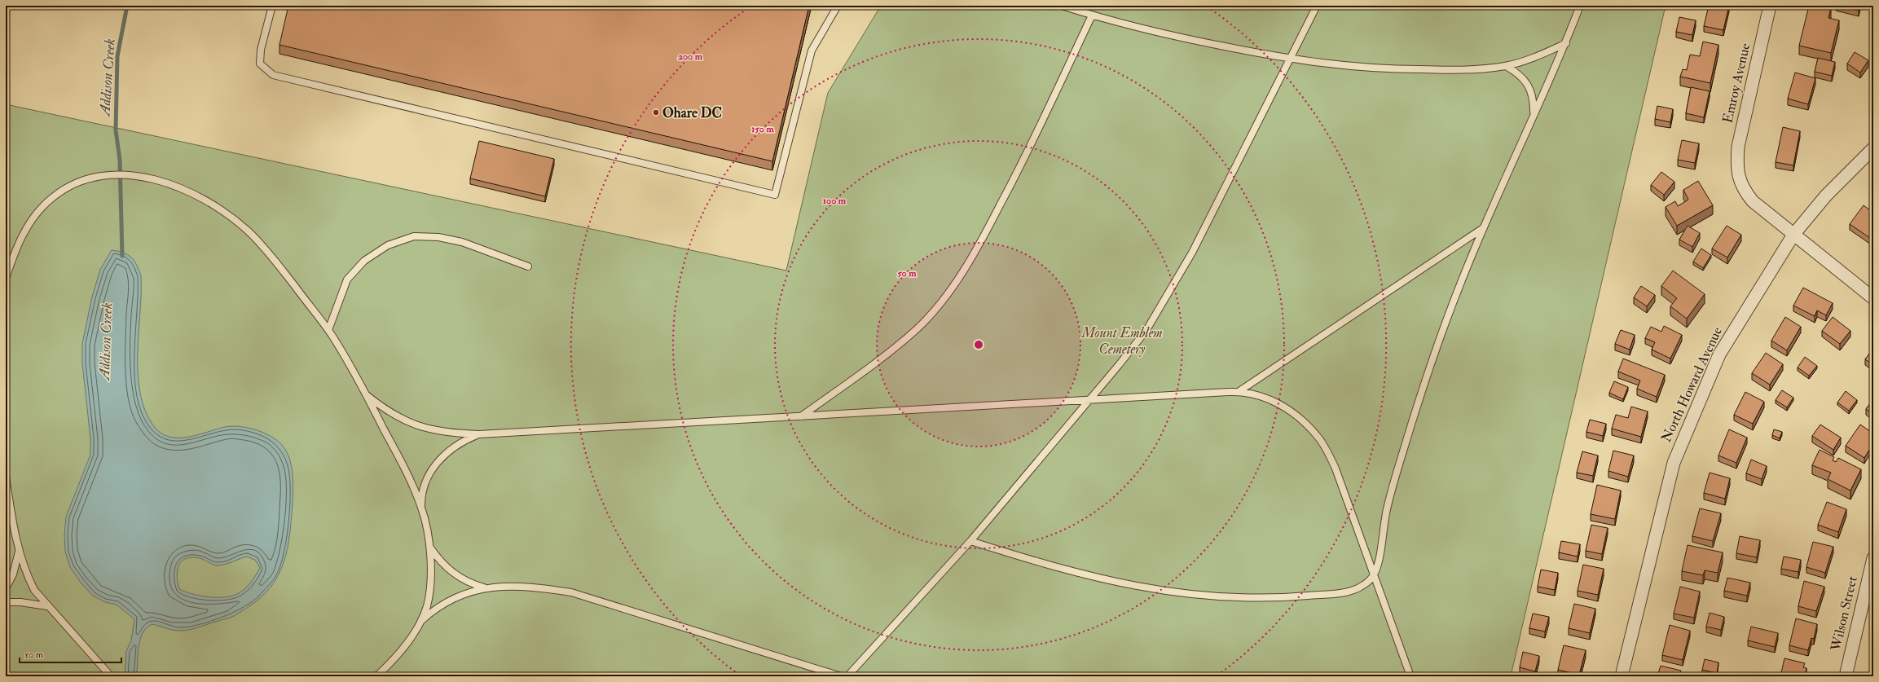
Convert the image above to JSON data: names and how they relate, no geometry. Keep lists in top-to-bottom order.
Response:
{
  "streets": {
    "street": ["Emroy Avenue", "North Howard Avenue", "Wilson Street"]
  },
  "crossings": [
    ["Emroy Avenue", "North Howard Avenue"]
  ],
  "water": ["Addison Creek"],
  "parks": ["Mount Emblem Cemetery"],
  "places": ["Ohare DC"],
  "scale_bar": "50 m",
  "rings": [
    "200 m",
    "150 m",
    "100 m",
    "50 m"
  ]
}
